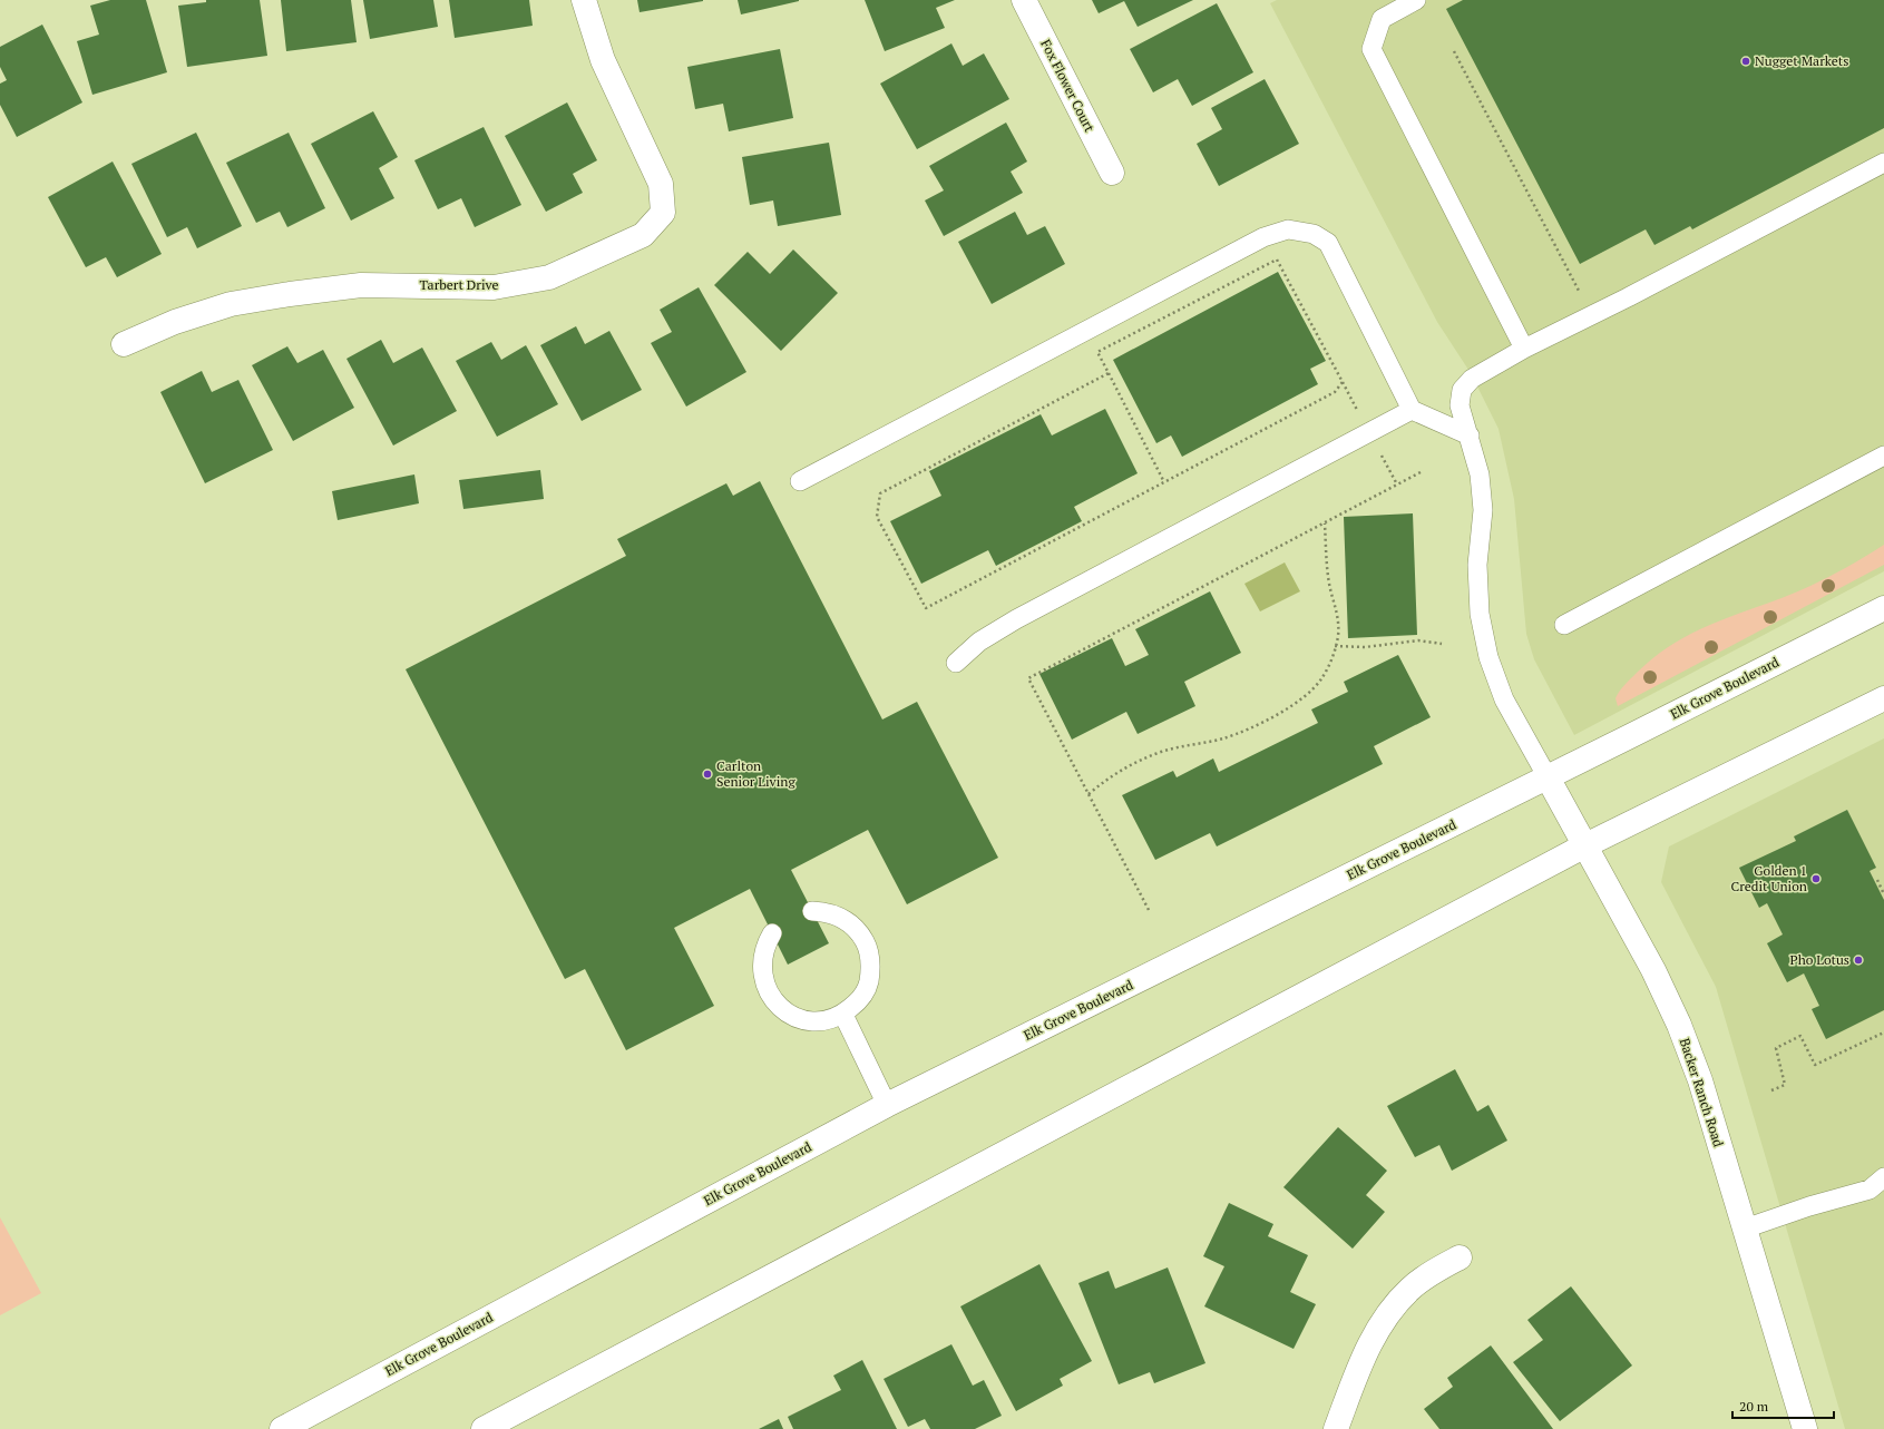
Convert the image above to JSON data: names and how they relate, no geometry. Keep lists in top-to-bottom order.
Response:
{
  "streets": {
    "main road": [
      "Fox Flower Court",
      "Tarbert Drive",
      "Elk Grove Boulevard",
      "Backer Ranch Road"
    ]
  },
  "crossings": [
    ["Elk Grove Boulevard", "Backer Ranch Road"]
  ],
  "places": [
    "Nugget Markets",
    "Carlton Senior Living",
    "Golden 1 Credit Union",
    "Pho Lotus"
  ],
  "scale_bar": "20 m"
}
